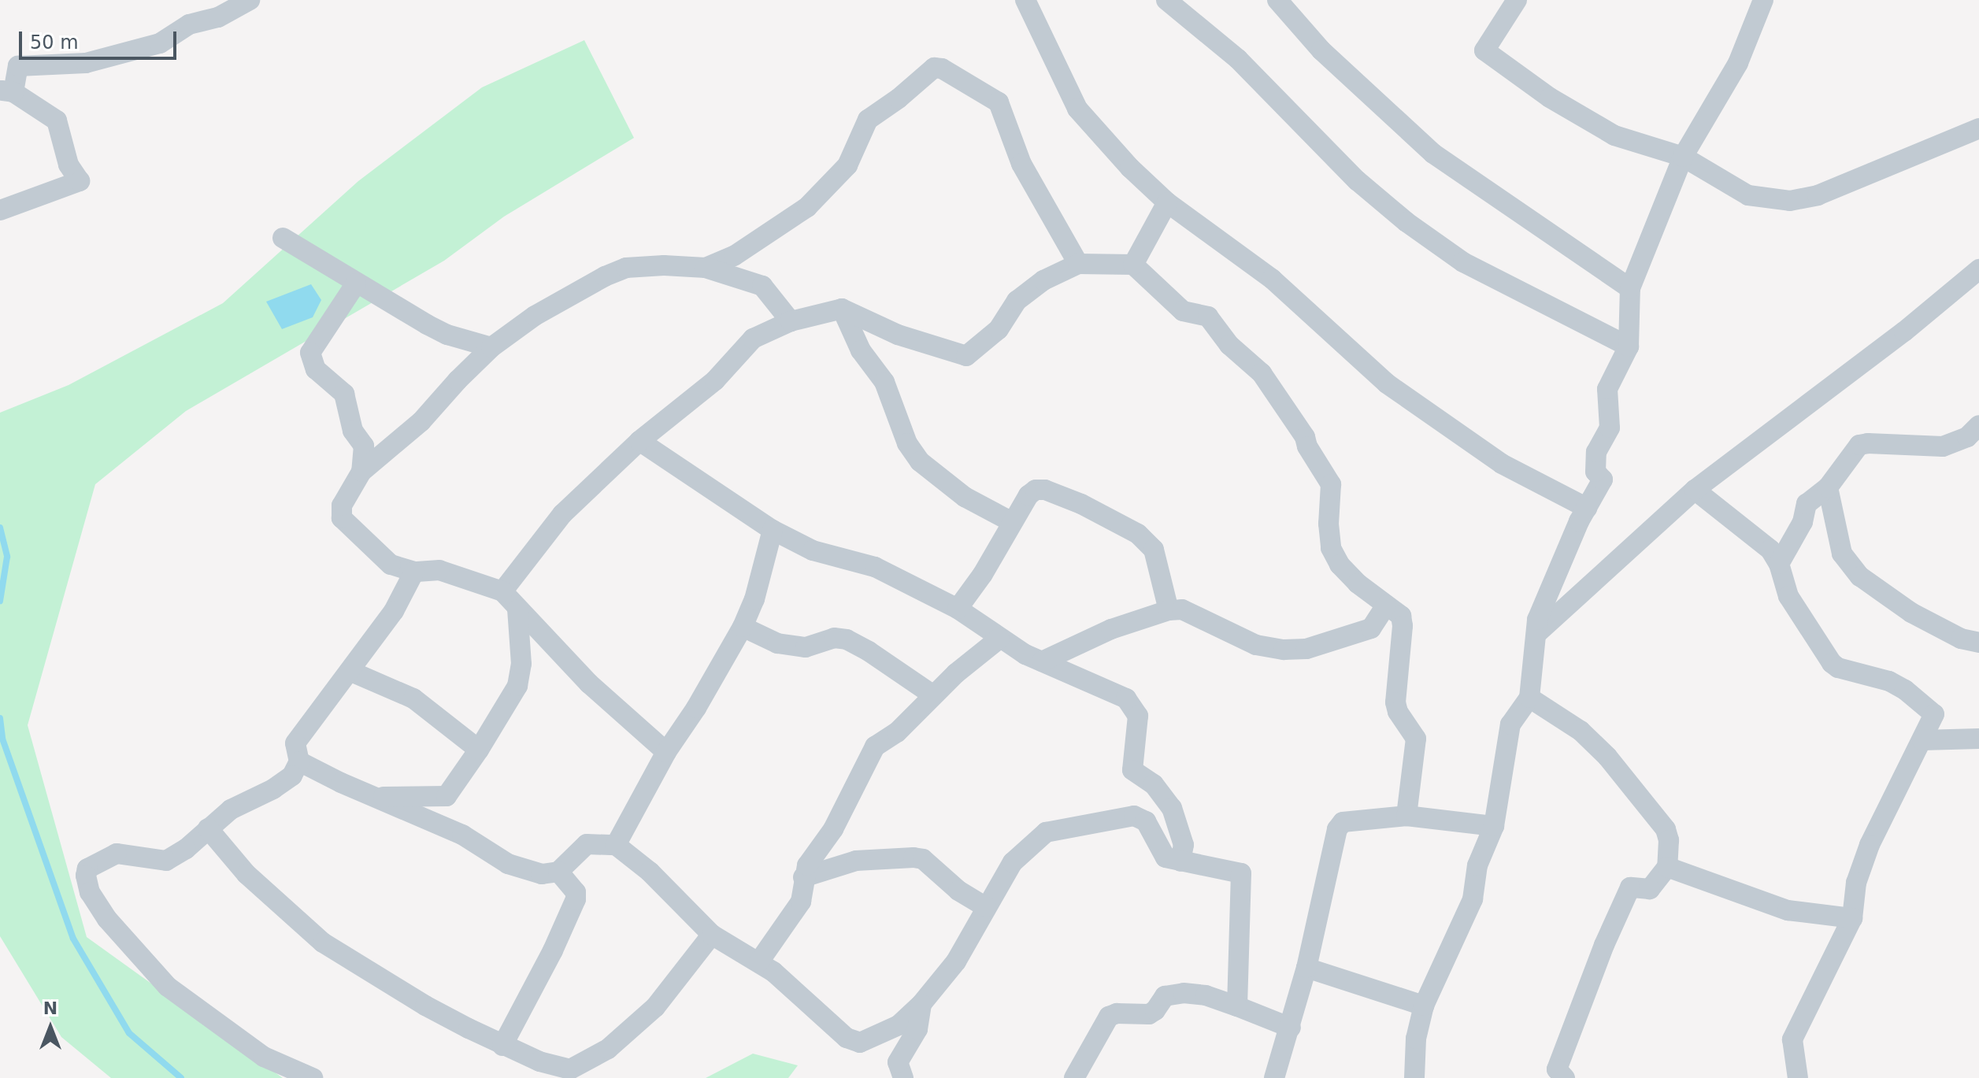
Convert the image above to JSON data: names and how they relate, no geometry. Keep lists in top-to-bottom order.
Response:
{
  "scale_bar": "50 m",
  "north": "top"
}
